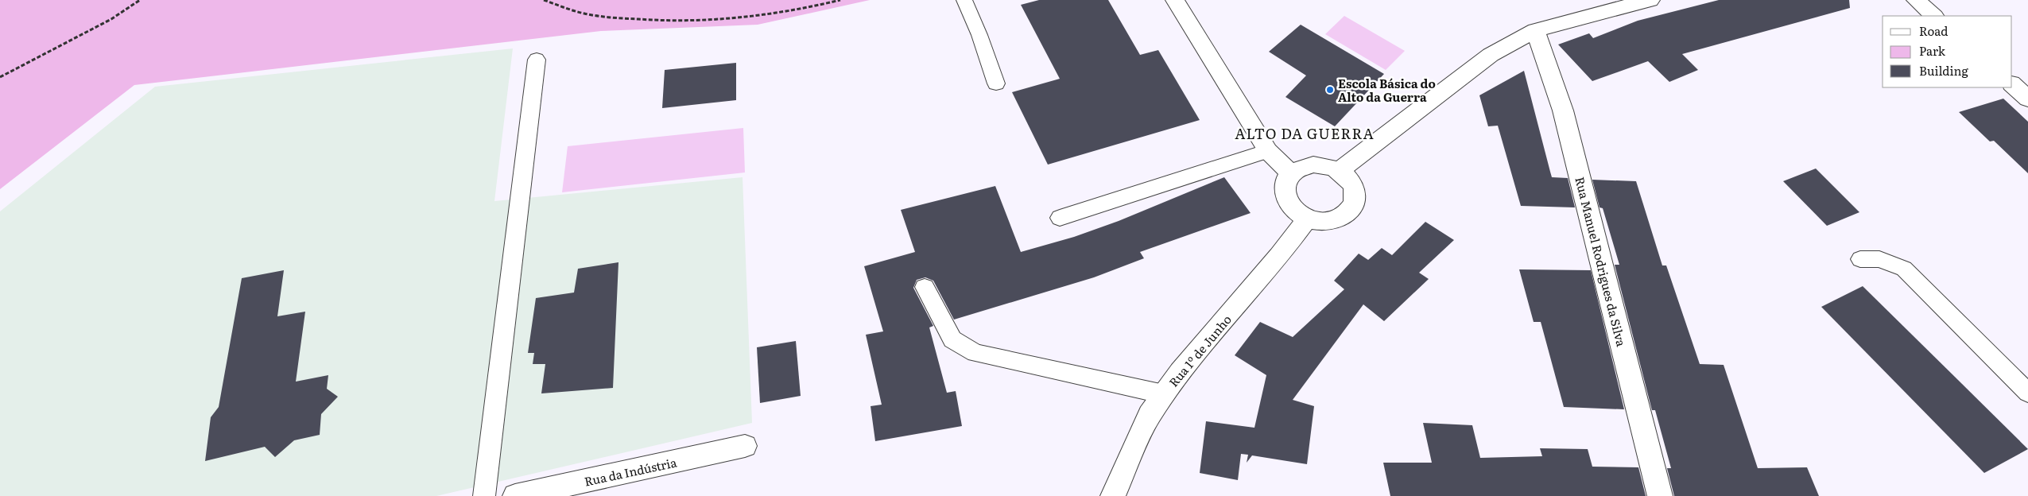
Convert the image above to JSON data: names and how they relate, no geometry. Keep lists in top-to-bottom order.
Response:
{
  "streets": {
    "street": ["Rua Manuel Rodrigues da Silva", "Rua 1º de Junho", "Rua da Indústria"]
  },
  "districts": ["ALTO DA GUERRA"],
  "places": ["Escola Básica do Alto da Guerra"],
  "legend": ["Road", "Park", "Building"]
}
